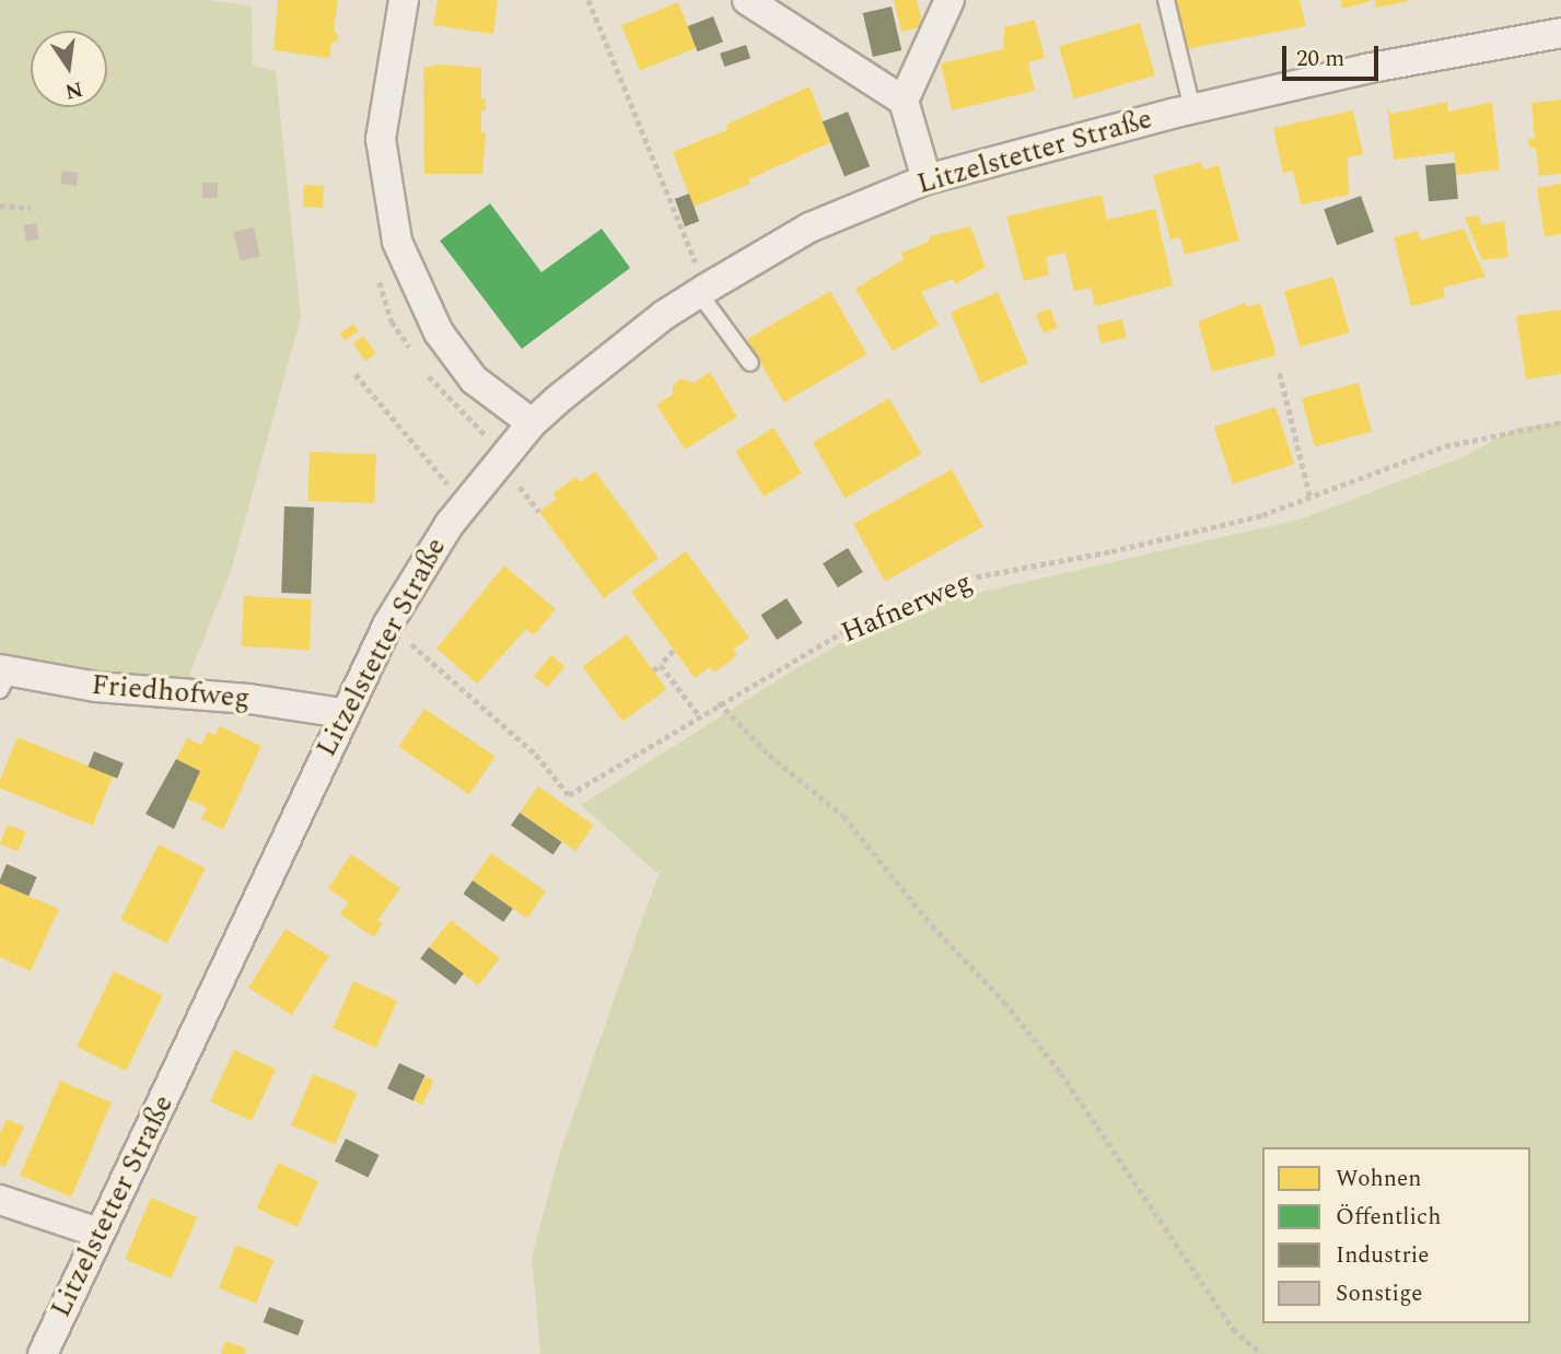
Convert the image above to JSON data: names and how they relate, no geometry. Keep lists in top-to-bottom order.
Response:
{
  "streets": {
    "street": ["Litzelstetter Straße", "Friedhofweg"],
    "path": ["Hafnerweg"]
  },
  "crossings": [
    ["Litzelstetter Straße", "Hafnerweg"],
    ["Litzelstetter Straße", "Friedhofweg"]
  ],
  "legend": [
    "Wohnen",
    "Öffentlich",
    "Industrie",
    "Sonstige"
  ],
  "scale_bar": "20 m",
  "north": "bottom"
}
